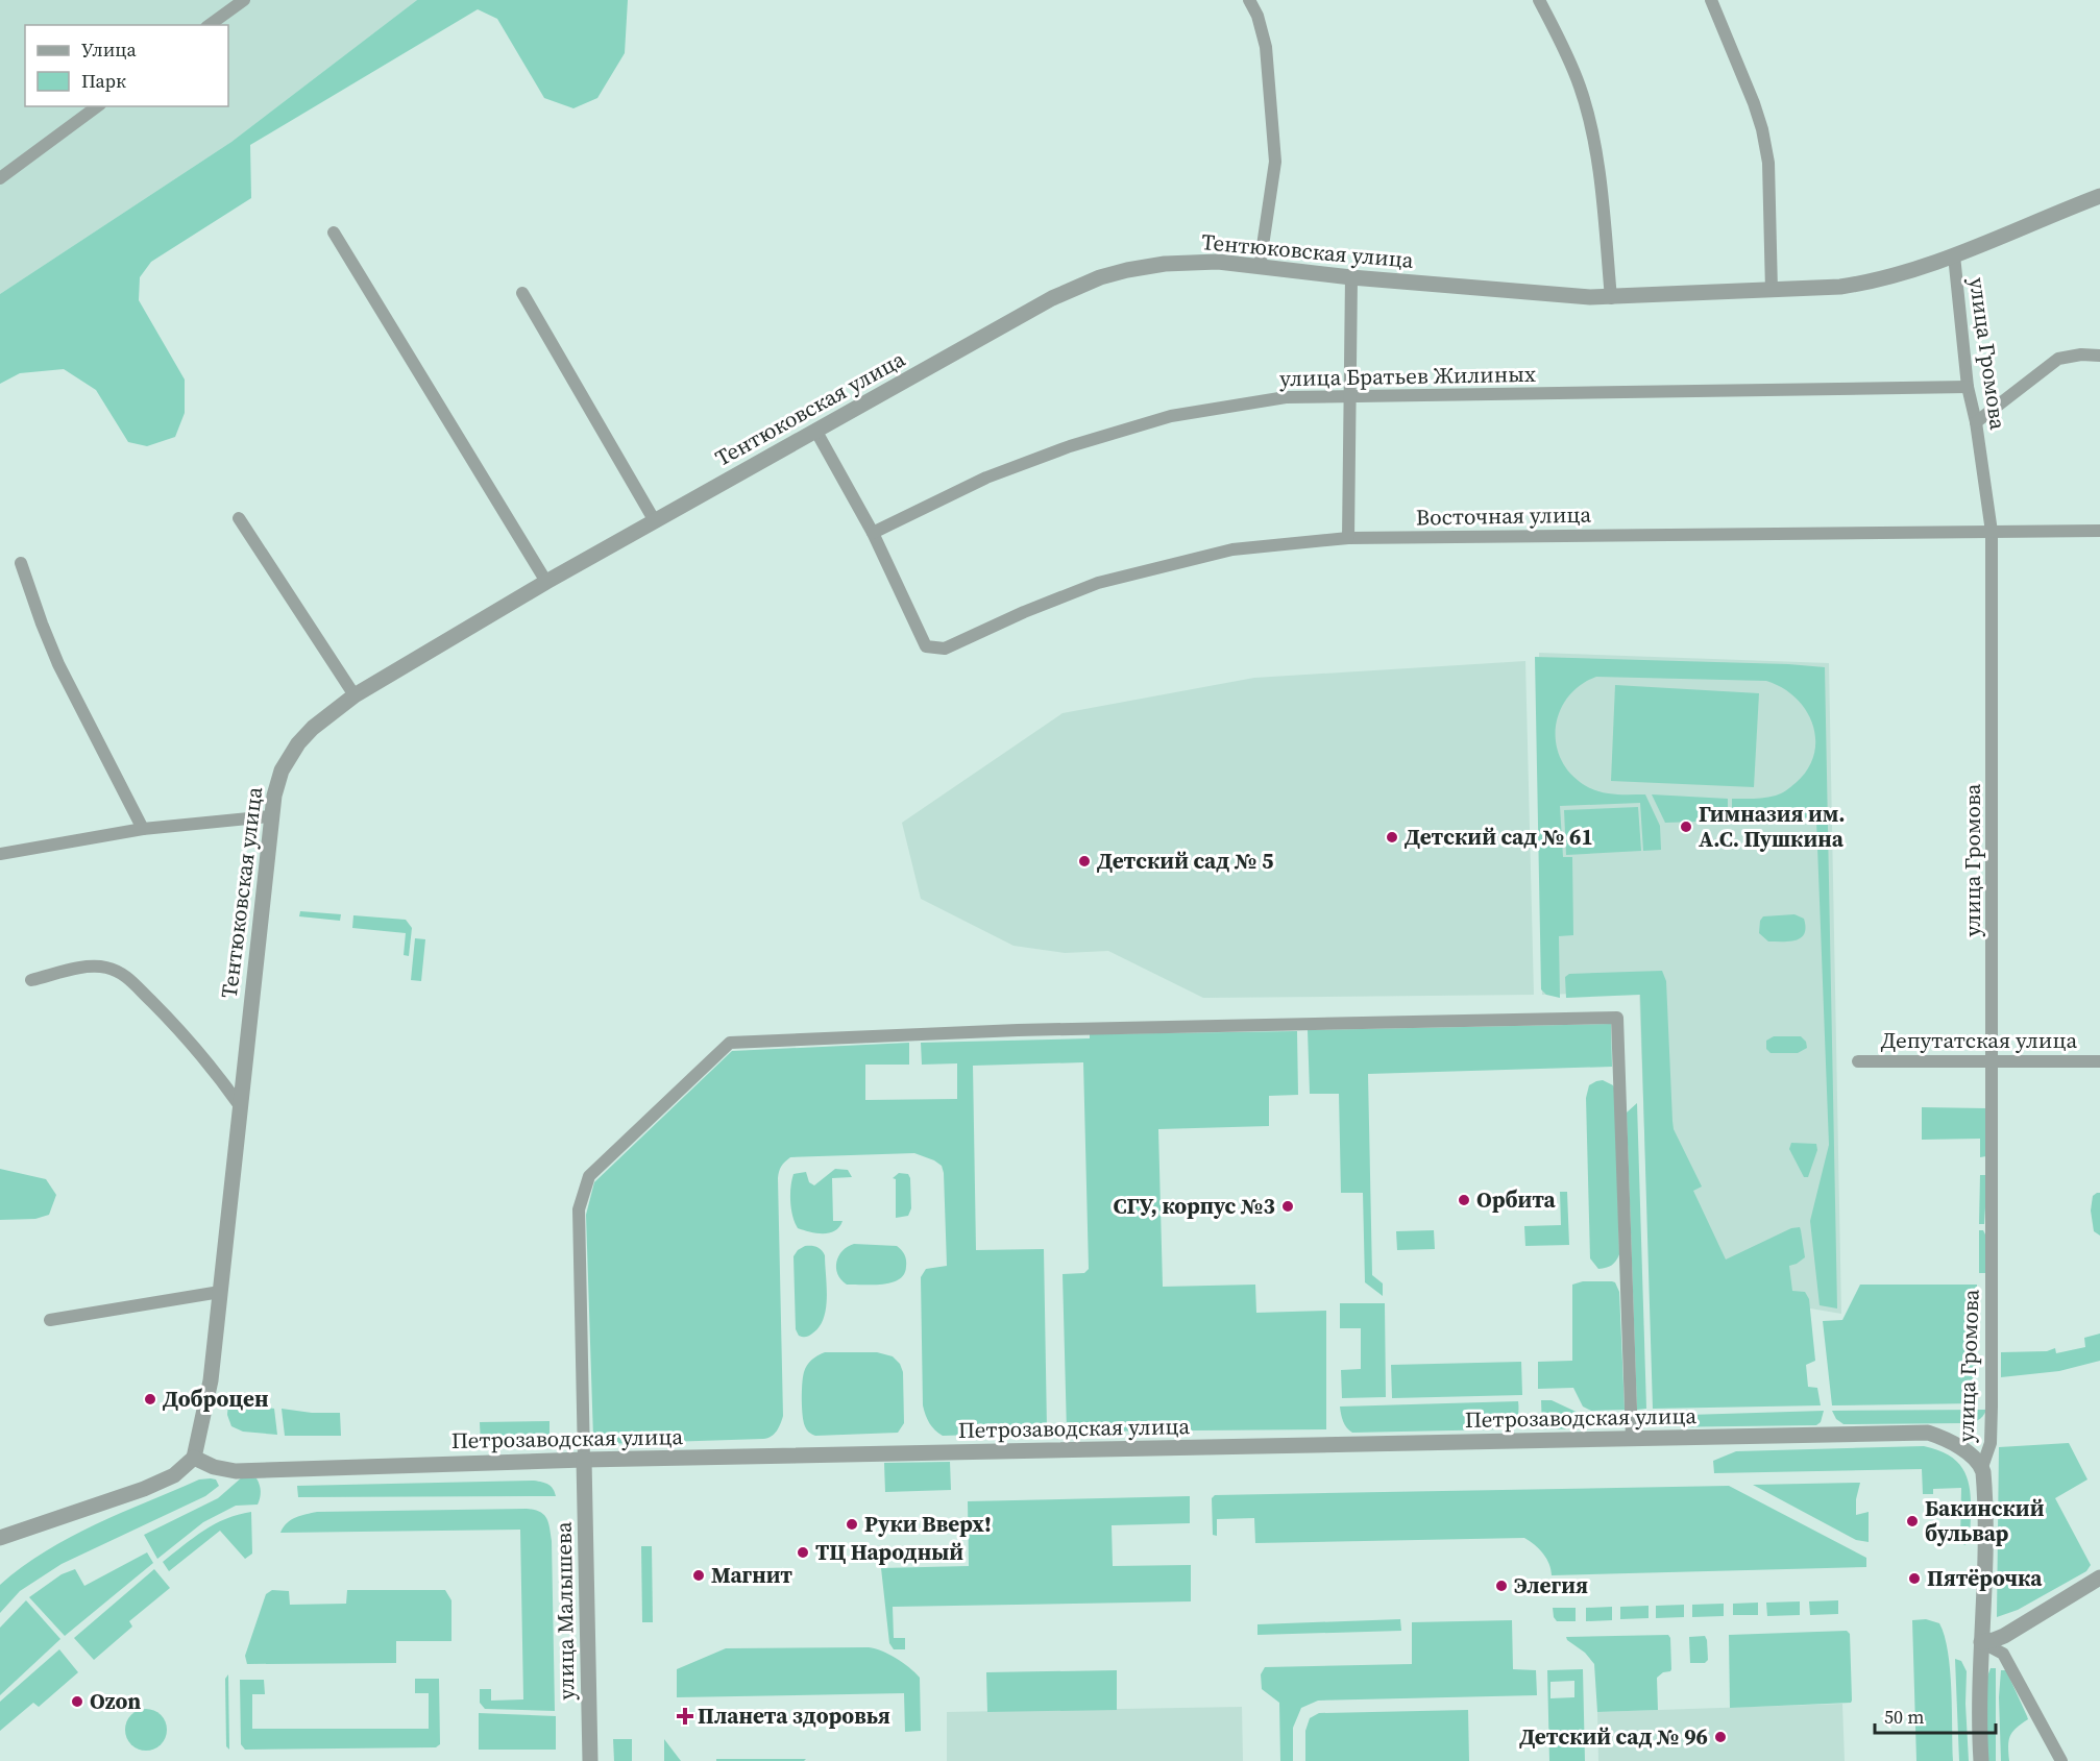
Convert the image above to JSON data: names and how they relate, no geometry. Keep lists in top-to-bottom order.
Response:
{
  "streets": {
    "street": [
      "Тентюковская улица",
      "улица Громова",
      "улица Братьев Жилиных",
      "Восточная улица",
      "Депутатская улица",
      "Петрозаводская улица",
      "улица Малышева"
    ]
  },
  "crossings": [
    ["Тентюковская улица", "улица Громова"],
    ["Тентюковская улица", "Петрозаводская улица"],
    ["улица Громова", "улица Братьев Жилиных"],
    ["улица Громова", "Восточная улица"],
    ["улица Громова", "Депутатская улица"],
    ["улица Громова", "Петрозаводская улица"],
    ["улица Братьев Жилиных", "Восточная улица"],
    ["Петрозаводская улица", "улица Малышева"]
  ],
  "places": {
    "other": [
      "Гимназия им. А.С. Пушкина",
      "Детский сад № 61",
      "Детский сад № 5",
      "Орбита",
      "СГУ, корпус №3",
      "Доброцен",
      "Бакинский бульвар",
      "Руки Вверх!",
      "ТЦ Народный",
      "Магнит",
      "Пятёрочка",
      "Элегия",
      "Ozon",
      "Детский сад № 96"
    ],
    "health": ["Планета здоровья"]
  },
  "legend": ["Улица", "Парк"],
  "scale_bar": "50 m"
}
